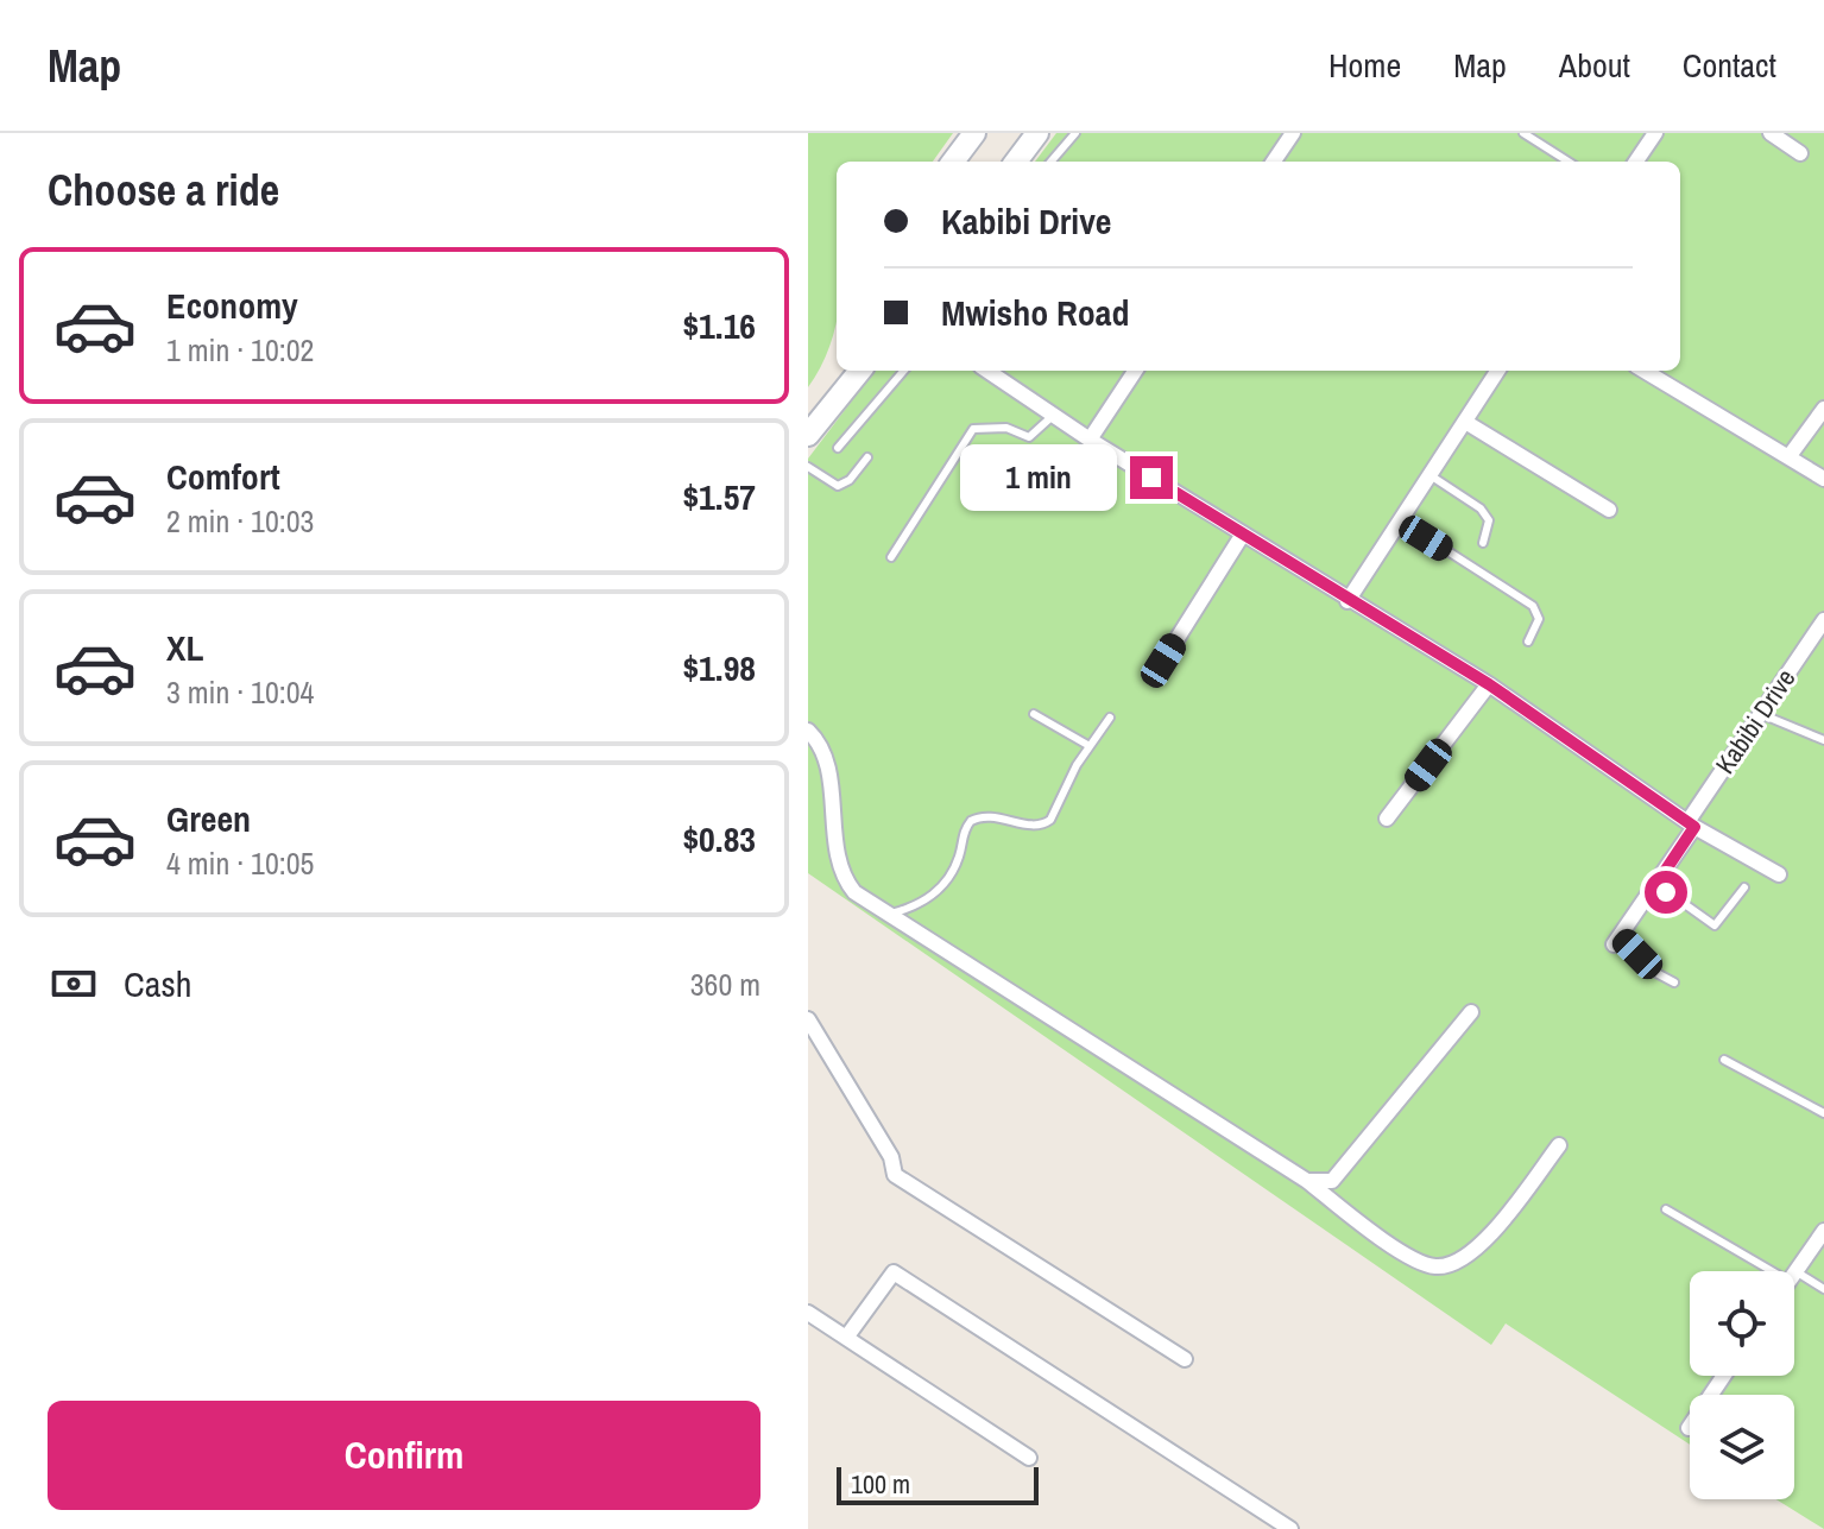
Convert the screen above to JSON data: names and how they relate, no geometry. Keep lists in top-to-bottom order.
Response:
{
  "streets": {
    "street": ["Kabibi Drive"]
  },
  "scale_bar": "100 m",
  "page": {
    "header": "Map",
    "nav": [
      "Home",
      "Map",
      "About",
      "Contact"
    ],
    "heading": "Choose a ride",
    "banner": ["Kabibi Drive", "Mwisho Road"],
    "list": [
      {
        "name": "Economy",
        "note": "1 min · 10:02",
        "value": "$1.16"
      },
      {
        "name": "Comfort",
        "note": "2 min · 10:03",
        "value": "$1.57"
      },
      {
        "name": "XL",
        "note": "3 min · 10:04",
        "value": "$1.98"
      },
      {
        "name": "Green",
        "note": "4 min · 10:05",
        "value": "$0.83"
      }
    ],
    "bubble": "1 min",
    "pay": ["Cash", "360 m"],
    "buttons": "Confirm",
    "scale": "100 m"
  }
}
